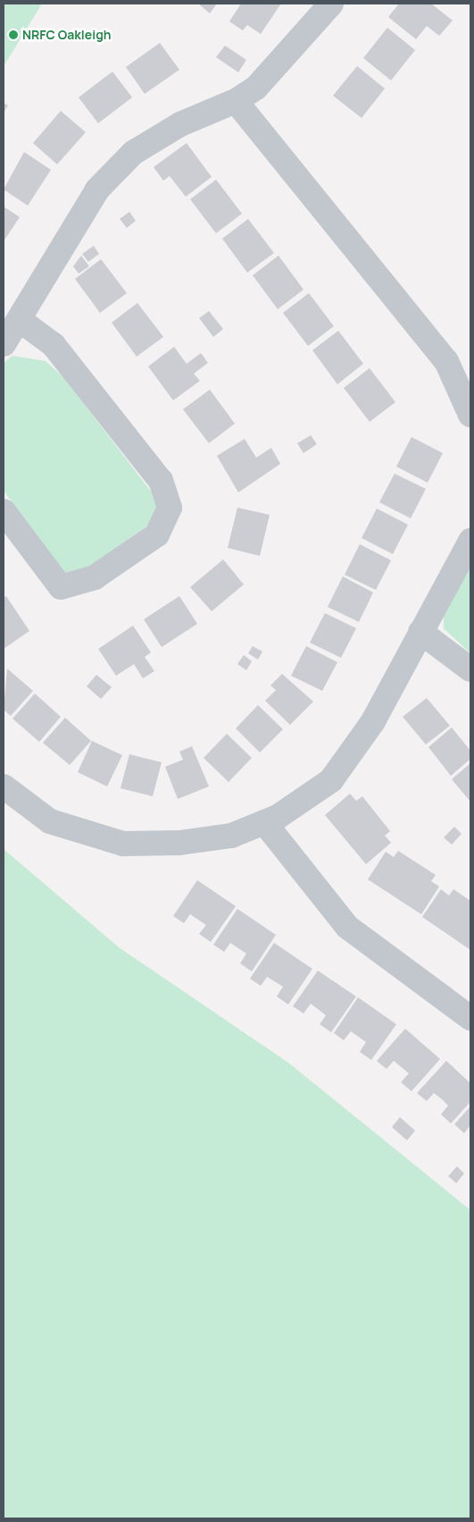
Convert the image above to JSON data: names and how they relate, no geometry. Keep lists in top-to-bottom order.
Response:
{
  "places": ["NRFC Oakleigh"]
}
